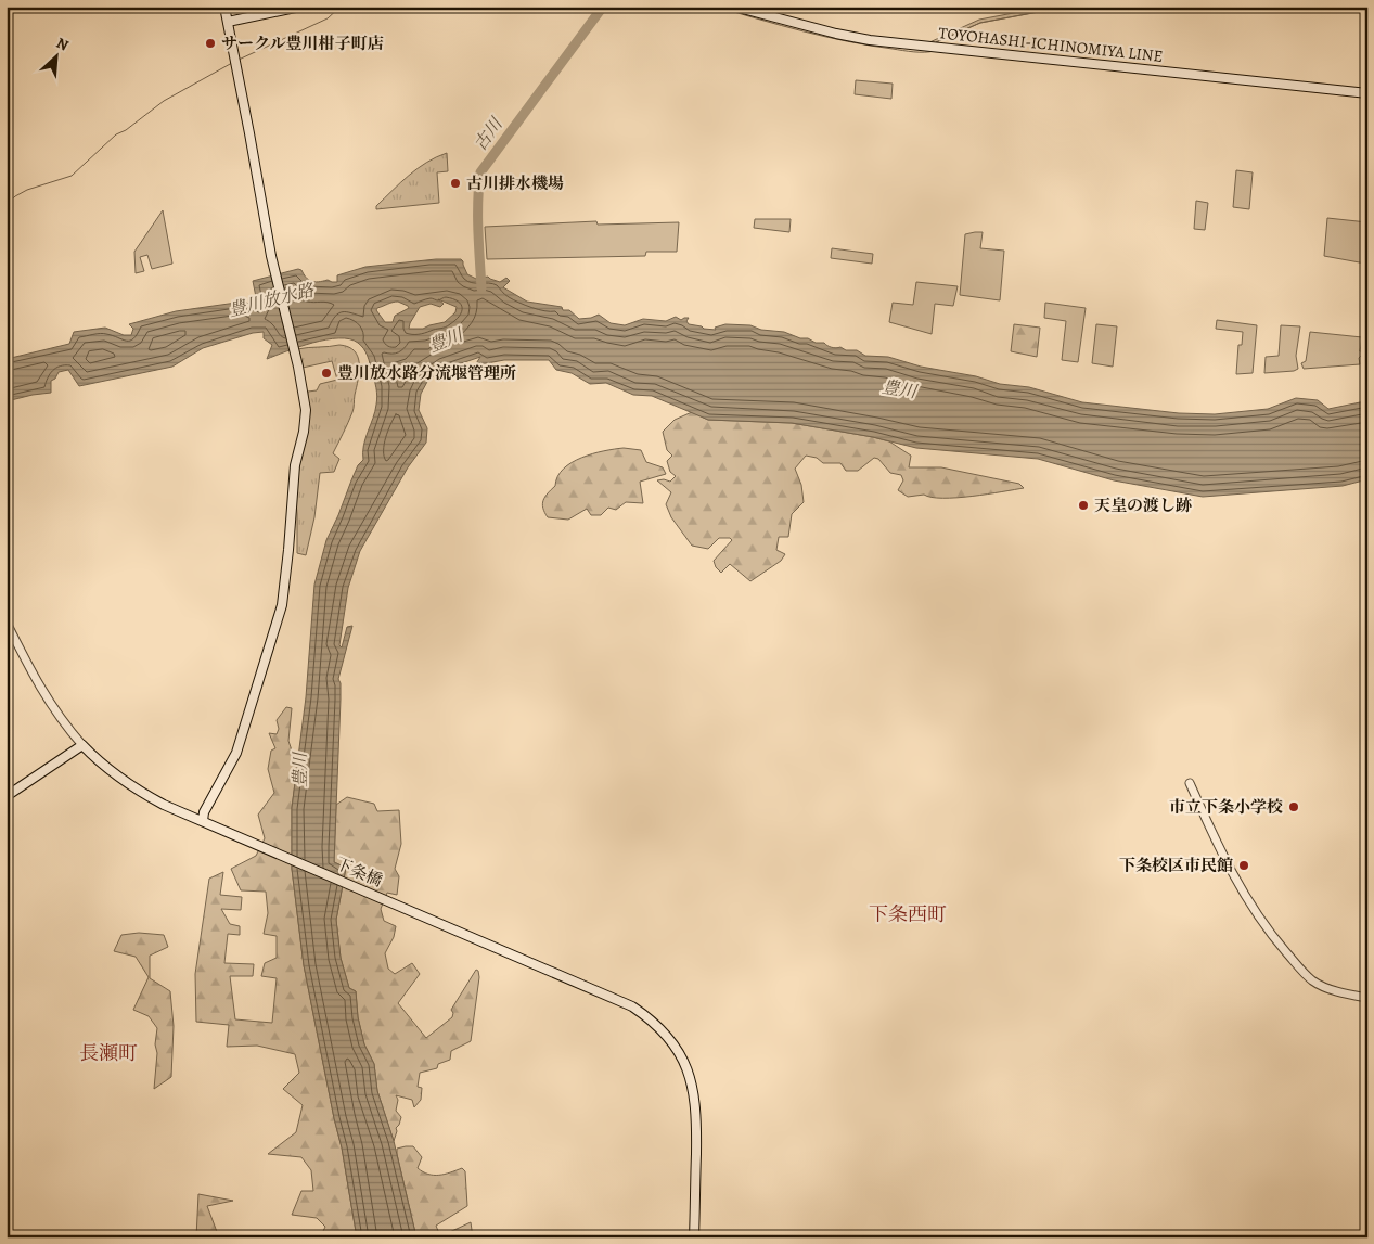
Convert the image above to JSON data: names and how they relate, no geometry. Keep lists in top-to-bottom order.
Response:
{
  "streets": {
    "main road": ["TOYOHASHI-ICHINOMIYA LINE", "下条橋"]
  },
  "districts": ["下条西町", "長瀬町"],
  "water": ["古川", "豊川放水路", "豊川"],
  "places": [
    "サークル豊川柑子町店",
    "古川排水機場",
    "豊川放水路分流堰管理所",
    "天皇の渡し跡",
    "市立下条小学校",
    "下条校区市民館"
  ],
  "north": "top right"
}
